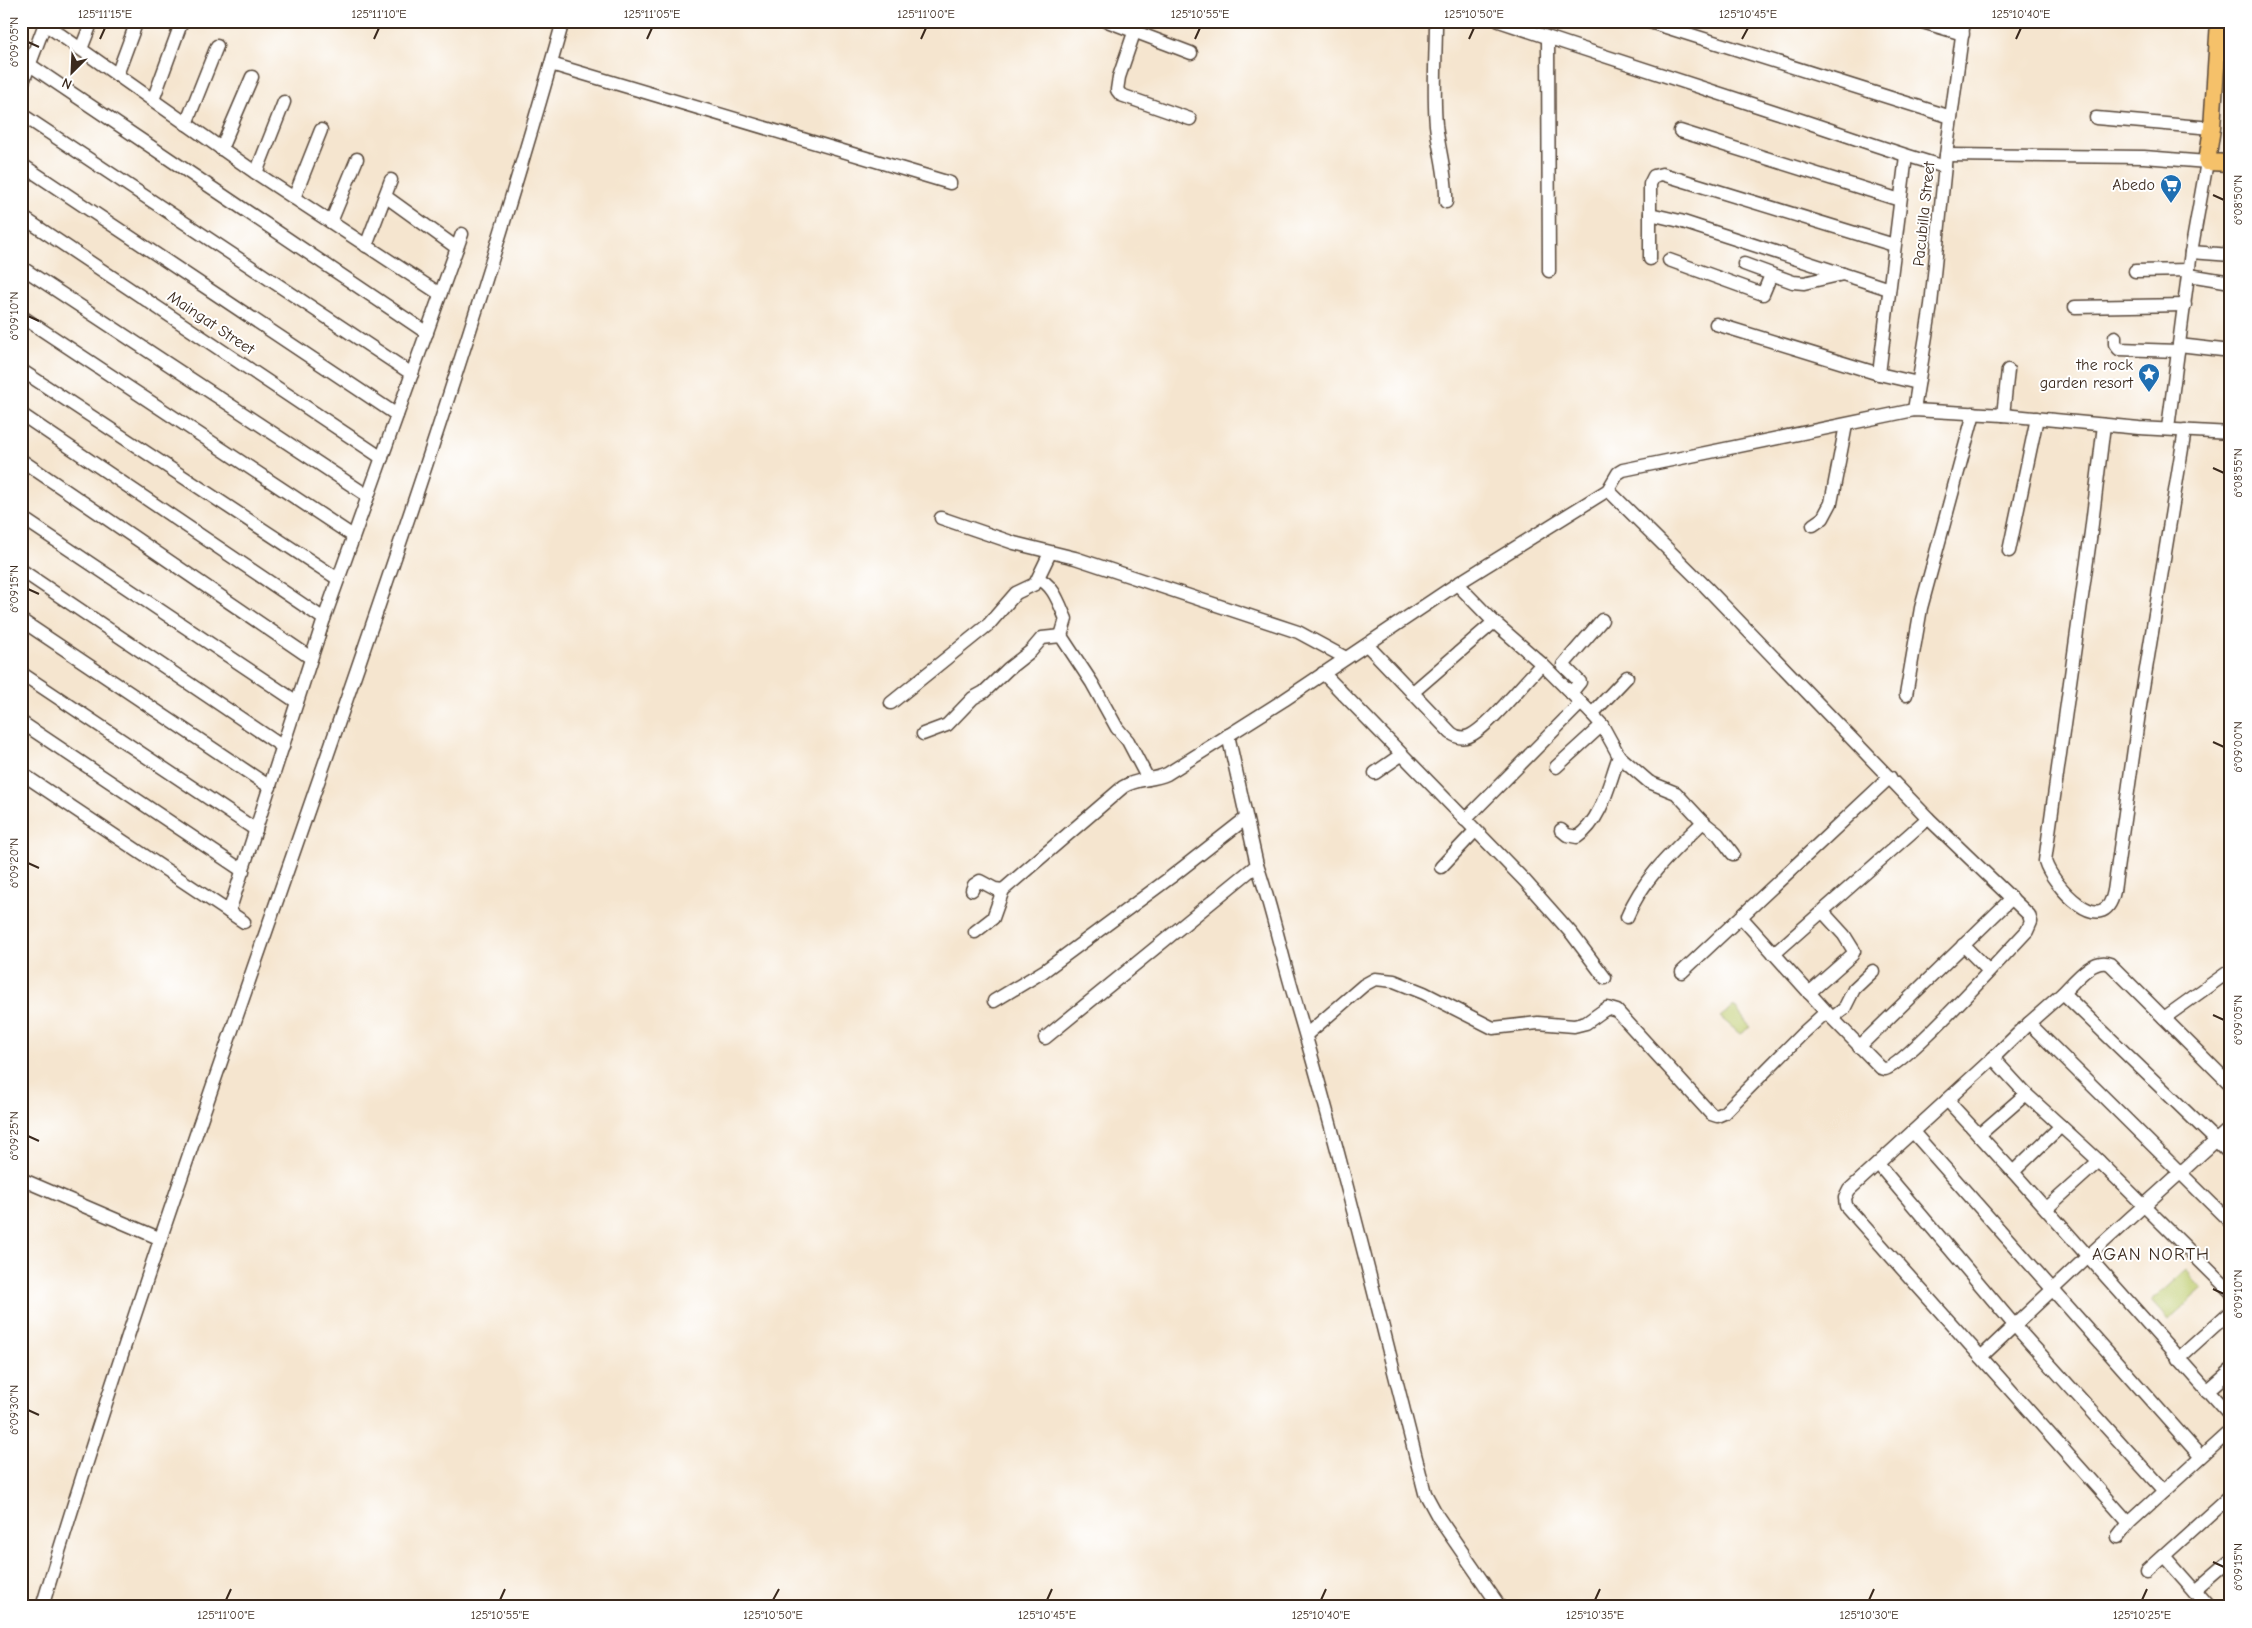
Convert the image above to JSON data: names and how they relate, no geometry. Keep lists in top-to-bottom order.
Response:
{
  "streets": {
    "street": ["Pacubilla Street", "Maingat Street"]
  },
  "districts": ["AGAN NORTH"],
  "places": {
    "supermarket": ["Abedo"],
    "place": ["the rock garden resort"]
  },
  "north": "bottom left",
  "coordinates": [
    "125°11'15\"E",
    "125°11'10\"E",
    "125°11'05\"E",
    "125°11'00\"E",
    "125°10'55\"E",
    "125°10'50\"E",
    "125°10'45\"E",
    "125°10'40\"E",
    "6°09'05\"N",
    "6°08'50\"N",
    "6°09'10\"N",
    "6°08'55\"N",
    "6°09'15\"N",
    "6°09'00\"N",
    "6°09'20\"N",
    "6°09'25\"N",
    "6°09'30\"N",
    "125°10'35\"E",
    "125°10'30\"E",
    "125°10'25\"E"
  ]
}
